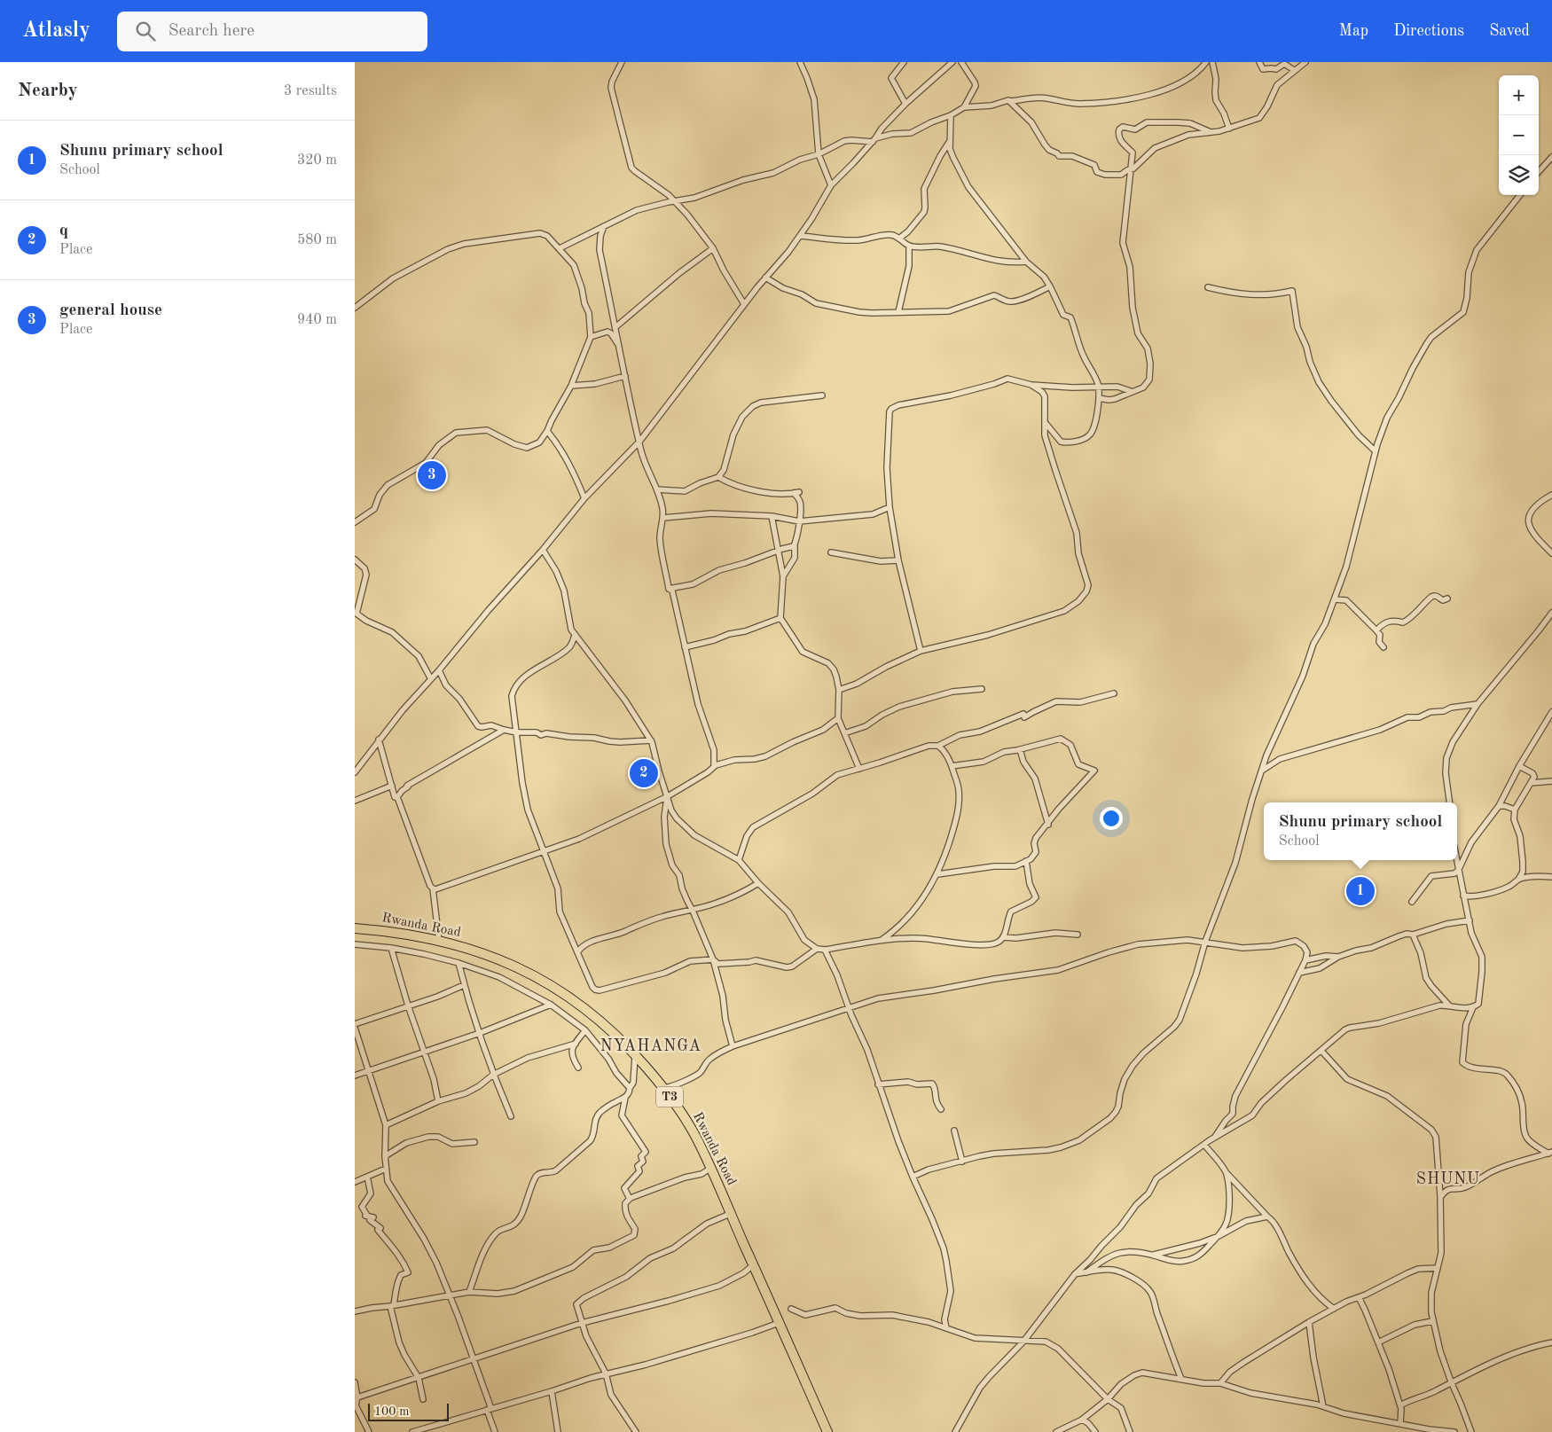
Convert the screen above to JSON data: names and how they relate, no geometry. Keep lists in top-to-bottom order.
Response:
{
  "streets": {
    "highway": ["Rwanda Road", "T3"]
  },
  "districts": ["NYAHANGA", "SHUNU"],
  "scale_bar": "100 m",
  "page": {
    "header": "Atlasly",
    "search": "Search here",
    "nav": ["Map", "Directions", "Saved"],
    "heading": ["Nearby", "3 results"],
    "map_buttons": ["+", "−"],
    "list": [
      {
        "mark": "1",
        "name": "Shunu primary school",
        "note": "School",
        "value": "320 m"
      },
      {
        "mark": "2",
        "name": "q",
        "note": "Place",
        "value": "580 m"
      },
      {
        "mark": "3",
        "name": "general house",
        "note": "Place",
        "value": "940 m"
      }
    ],
    "pins": ["3", "2", "1"],
    "popup": ["Shunu primary school", "School"],
    "scale": "100 m"
  }
}
